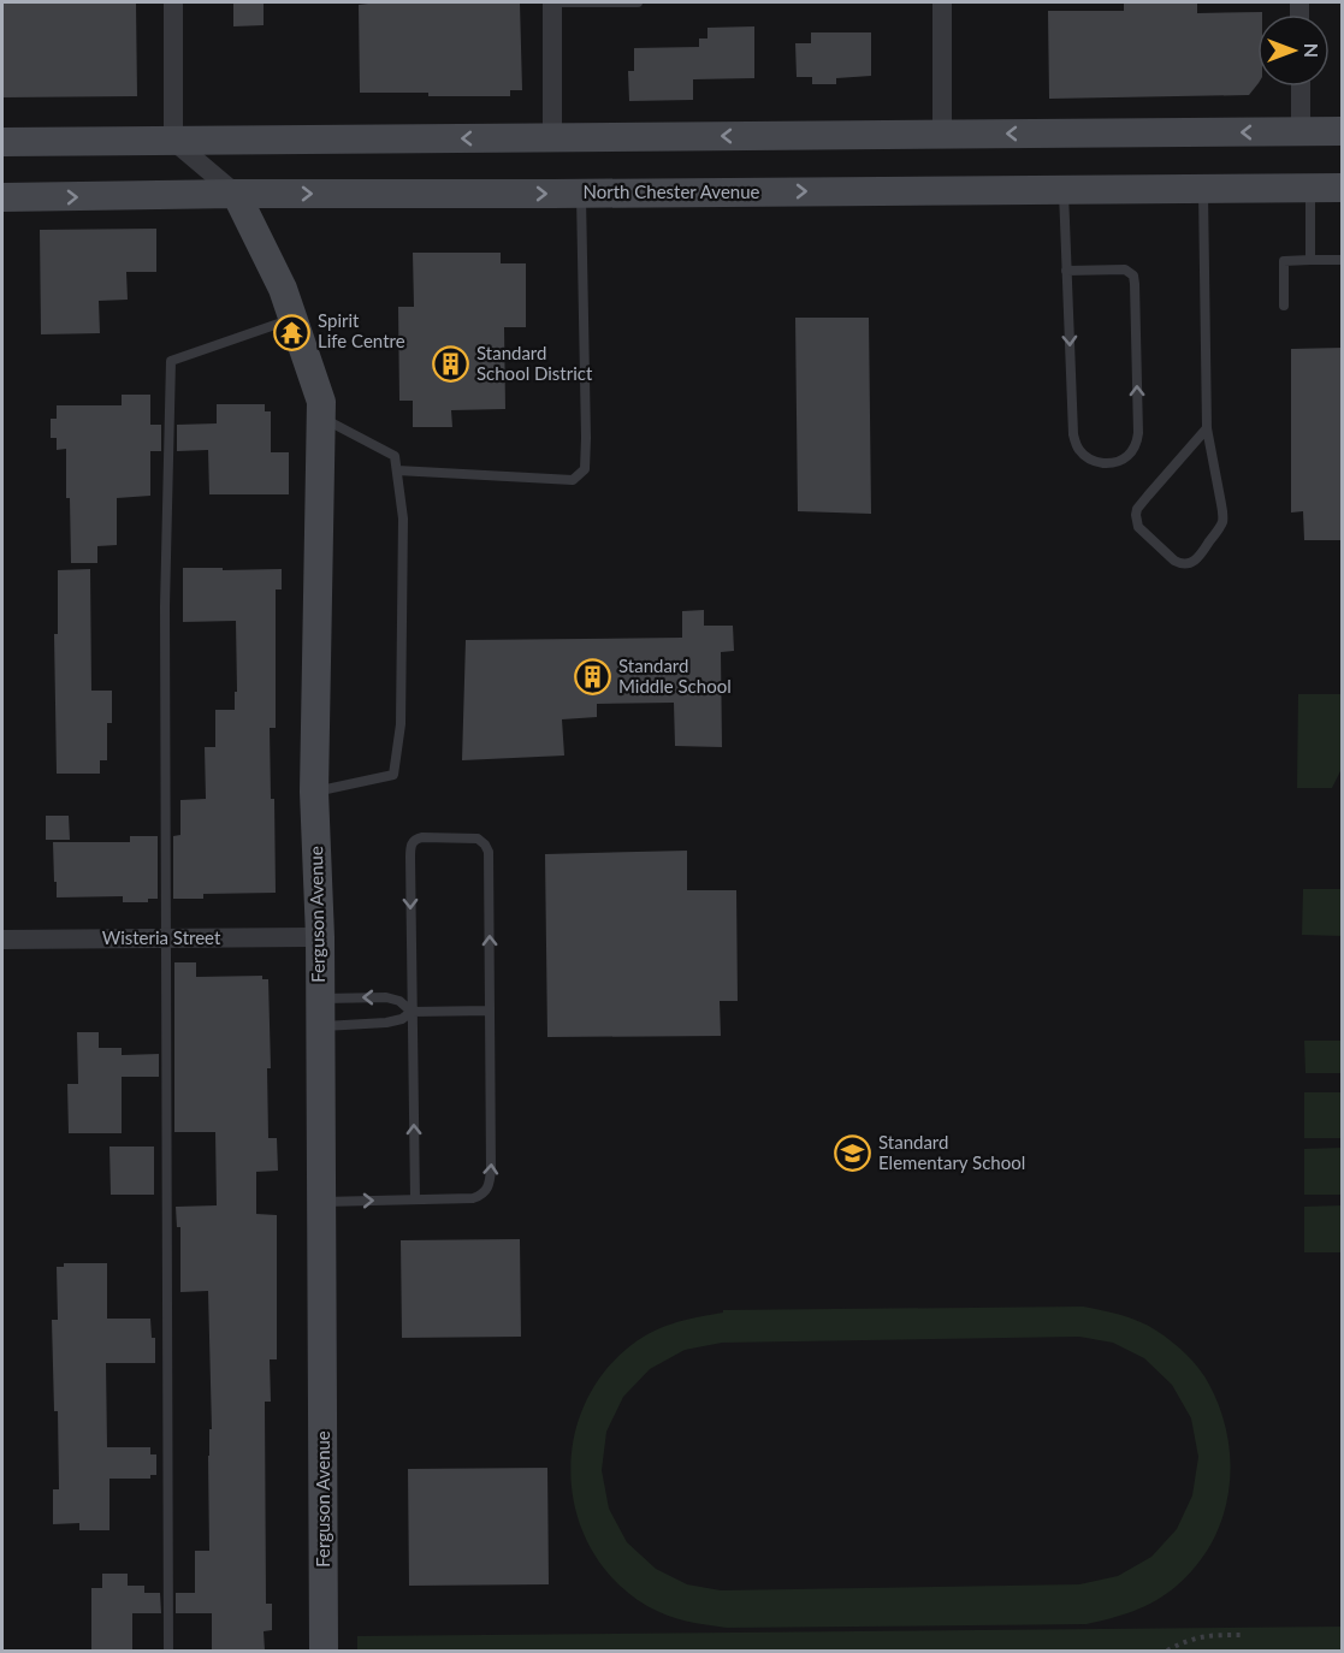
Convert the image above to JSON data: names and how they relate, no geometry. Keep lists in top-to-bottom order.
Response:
{
  "streets": {
    "main road": ["North Chester Avenue", "Ferguson Avenue"],
    "street": ["Wisteria Street"]
  },
  "crossings": [
    ["North Chester Avenue", "Ferguson Avenue"],
    ["Ferguson Avenue", "Wisteria Street"]
  ],
  "places": {
    "temple": ["Spirit Life Centre"],
    "building": ["Standard School District", "Standard Middle School"],
    "school or university": ["Standard Elementary School"]
  },
  "north": "right"
}
